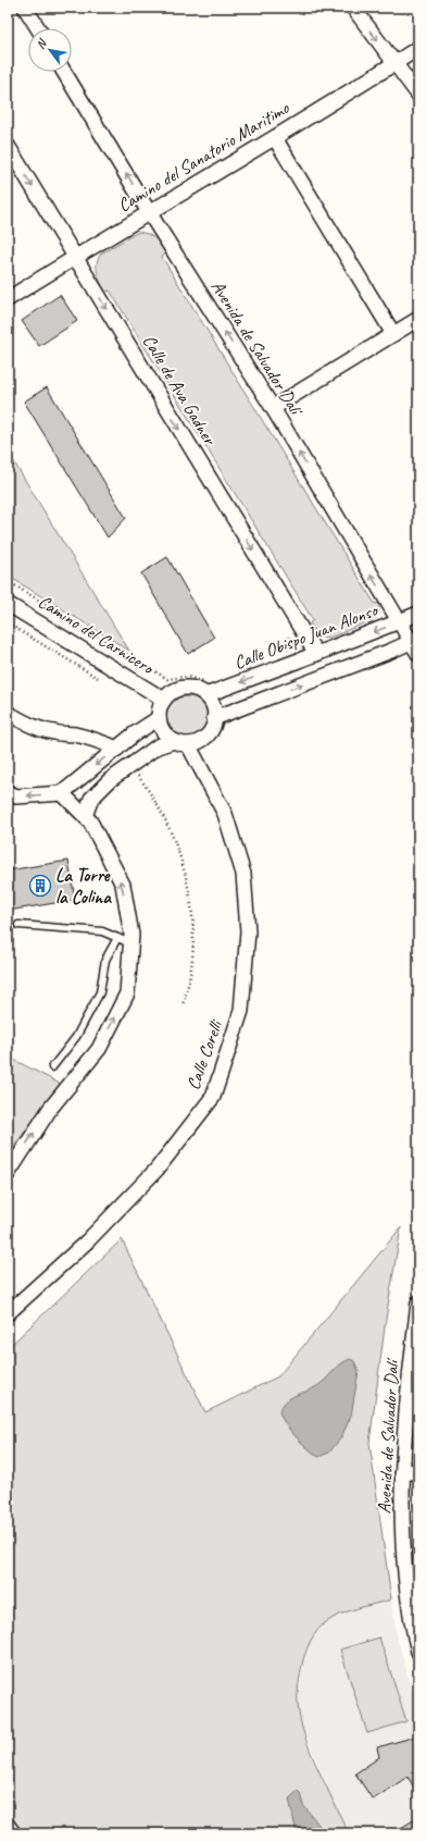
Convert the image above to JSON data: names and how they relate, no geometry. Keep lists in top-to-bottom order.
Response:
{
  "streets": {
    "street": [
      "Camino del Sanatorio Maritimo",
      "Avenida de Salvador Dalí",
      "Calle de Ava Gadner",
      "Camino del Carnicero",
      "Calle Obispo Juan Alonso",
      "Calle Corelli"
    ]
  },
  "crossings": [
    ["Camino del Sanatorio Maritimo", "Avenida de Salvador Dalí"],
    ["Camino del Sanatorio Maritimo", "Calle de Ava Gadner"],
    ["Avenida de Salvador Dalí", "Calle Obispo Juan Alonso"],
    ["Calle de Ava Gadner", "Calle Obispo Juan Alonso"],
    ["Camino del Carnicero", "Calle Obispo Juan Alonso"],
    ["Camino del Carnicero", "Calle Corelli"],
    ["Calle Obispo Juan Alonso", "Calle Corelli"]
  ],
  "one_way": ["Avenida de Salvador Dalí", "Calle de Ava Gadner"],
  "places": {
    "building": ["La Torre la Colina"]
  },
  "north": "top left"
}
